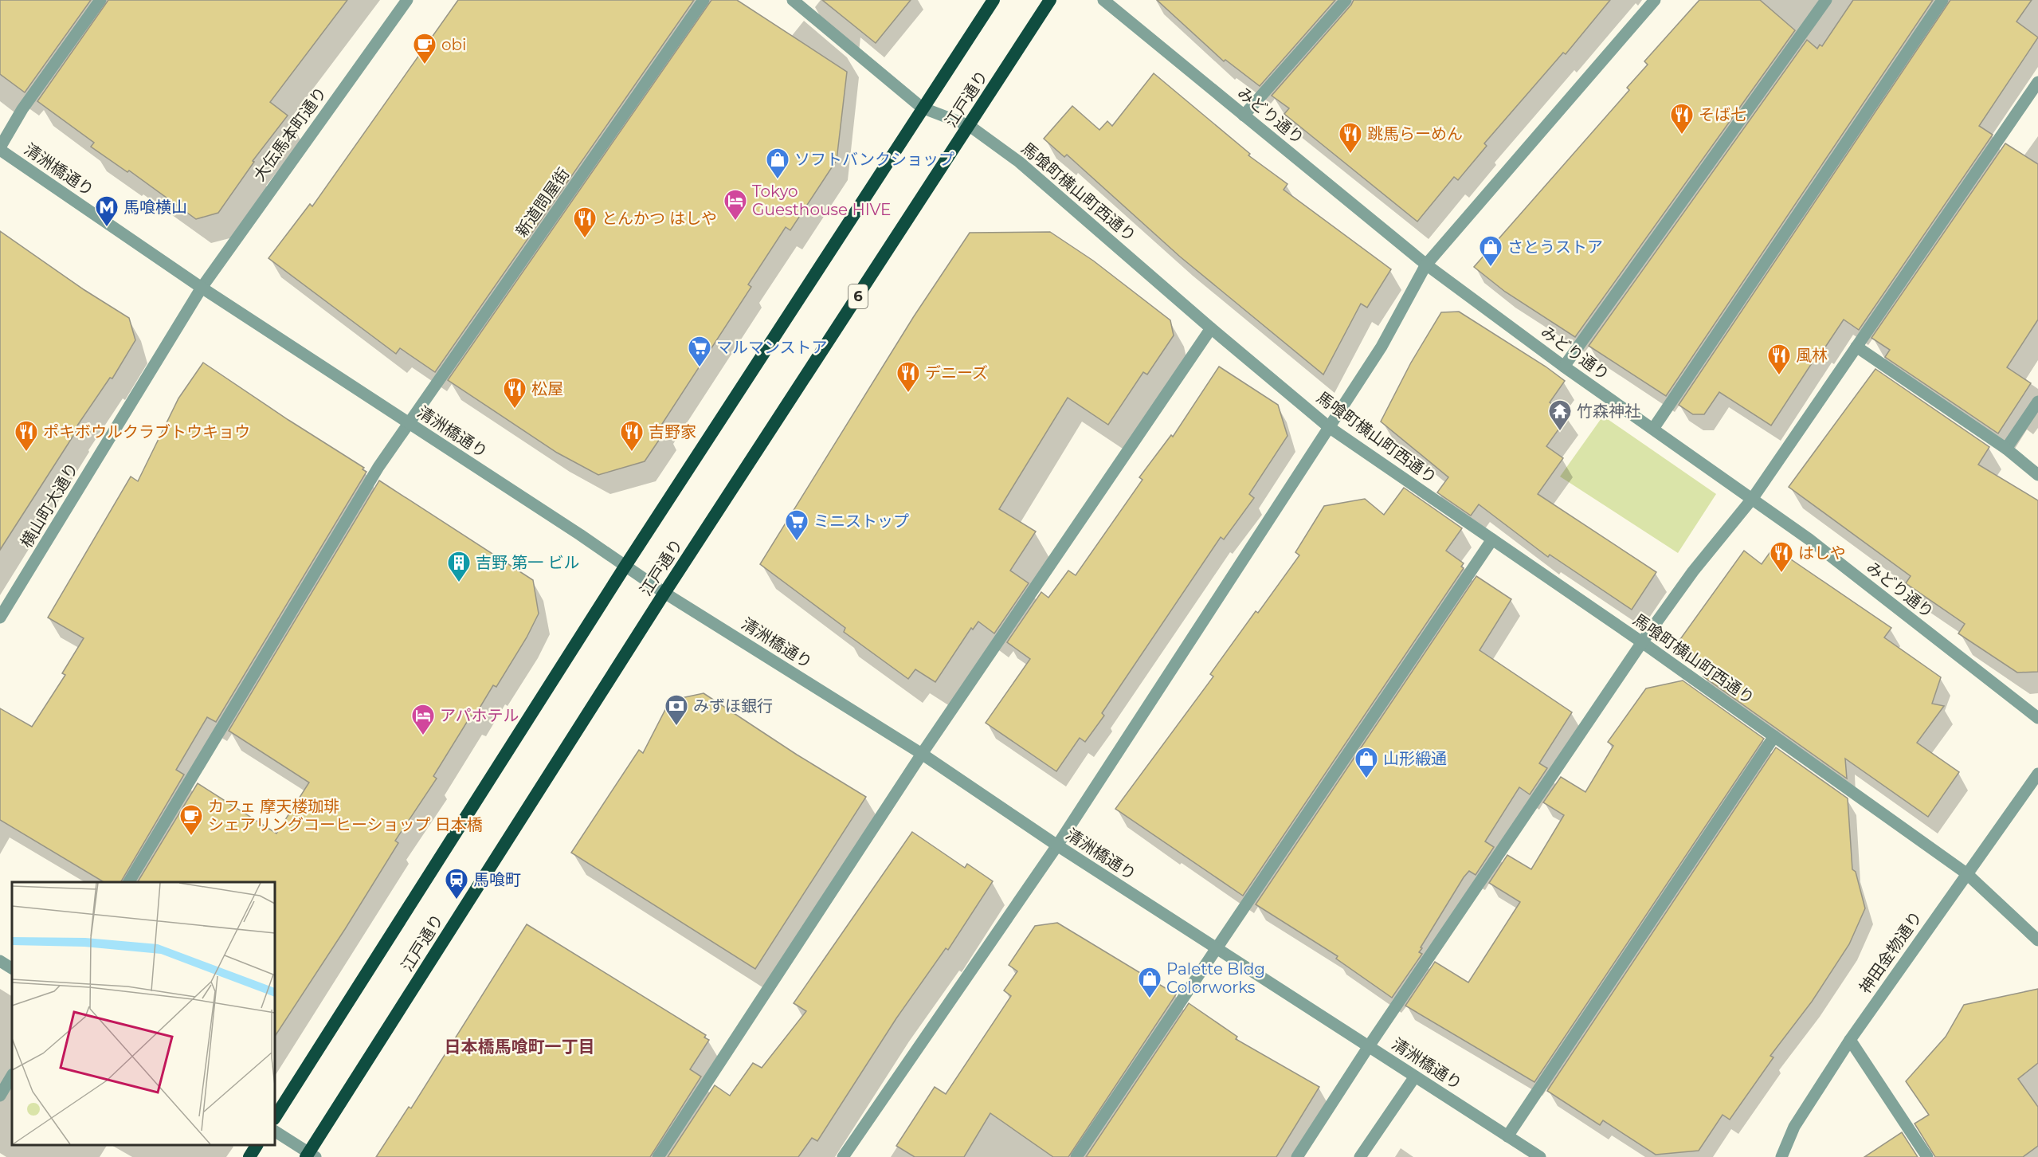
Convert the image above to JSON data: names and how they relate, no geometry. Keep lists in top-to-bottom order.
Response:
{
  "streets": {
    "highway": ["江戸通り", "6"],
    "street": [
      "みどり通り",
      "大伝馬本町通り",
      "清洲橋通り",
      "馬喰町横山町西通り",
      "新道問屋街",
      "横山町大通り",
      "神田金物通り"
    ]
  },
  "crossings": [
    ["江戸通り", "清洲橋通り"],
    ["江戸通り", "馬喰町横山町西通り"],
    ["大伝馬本町通り", "清洲橋通り"],
    ["大伝馬本町通り", "横山町大通り"],
    ["清洲橋通り", "新道問屋街"],
    ["清洲橋通り", "横山町大通り"],
    ["馬喰町横山町西通り", "神田金物通り"]
  ],
  "districts": ["日本橋馬喰町一丁目"],
  "places": {
    "cafe": ["obi", "カフェ 摩天楼珈琲 シェアリングコーヒーショップ 日本橋"],
    "restaurant": [
      "そば七",
      "跳馬らーめん",
      "とんかつ はしや",
      "風林",
      "デニーズ",
      "松屋",
      "ポキボウルクラブトウキョウ",
      "吉野家",
      "はしや"
    ],
    "shop": [
      "ソフトバンクショップ",
      "さとうストア",
      "山形緞通",
      "Palette Bldg Colorworks"
    ],
    "hotel": ["Tokyo Guesthouse HIVE", "アパホテル"],
    "metro station": ["馬喰横山"],
    "supermarket": ["マルマンストア", "ミニストップ"],
    "temple": ["竹森神社"],
    "building": ["吉野 第一 ビル"],
    "bank": ["みずほ銀行"],
    "station": ["馬喰町"]
  }
}
